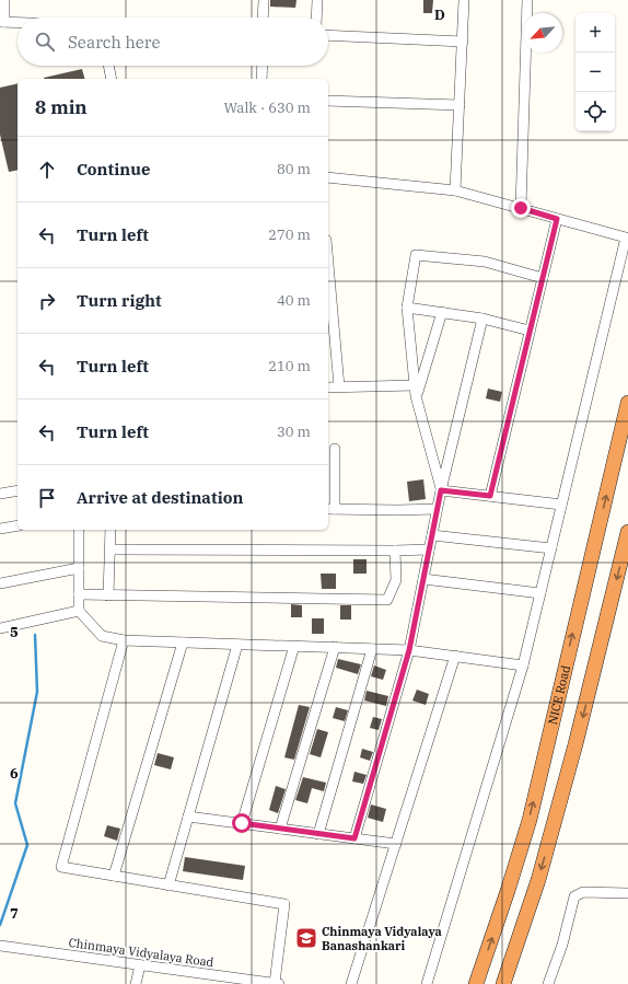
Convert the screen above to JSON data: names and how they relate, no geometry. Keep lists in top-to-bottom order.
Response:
{
  "streets": {
    "highway": ["NICE Road"],
    "street": ["Chinmaya Vidyalaya Road"]
  },
  "places": {
    "school or university": ["Chinmaya Vidyalaya Banashankari"]
  },
  "north": "bottom left",
  "page": {
    "map_buttons": ["+", "−"],
    "search": "Search here",
    "heading": ["8 min", "Walk · 630 m"],
    "list": [
      ["Continue", "80 m"],
      ["Turn left", "270 m"],
      ["Turn right", "40 m"],
      ["Turn left", "210 m"],
      ["Turn left", "30 m"],
      "Arrive at destination"
    ]
  },
  "grid": {
    "columns": ["D"],
    "rows": ["5", "6", "7"]
  }
}
